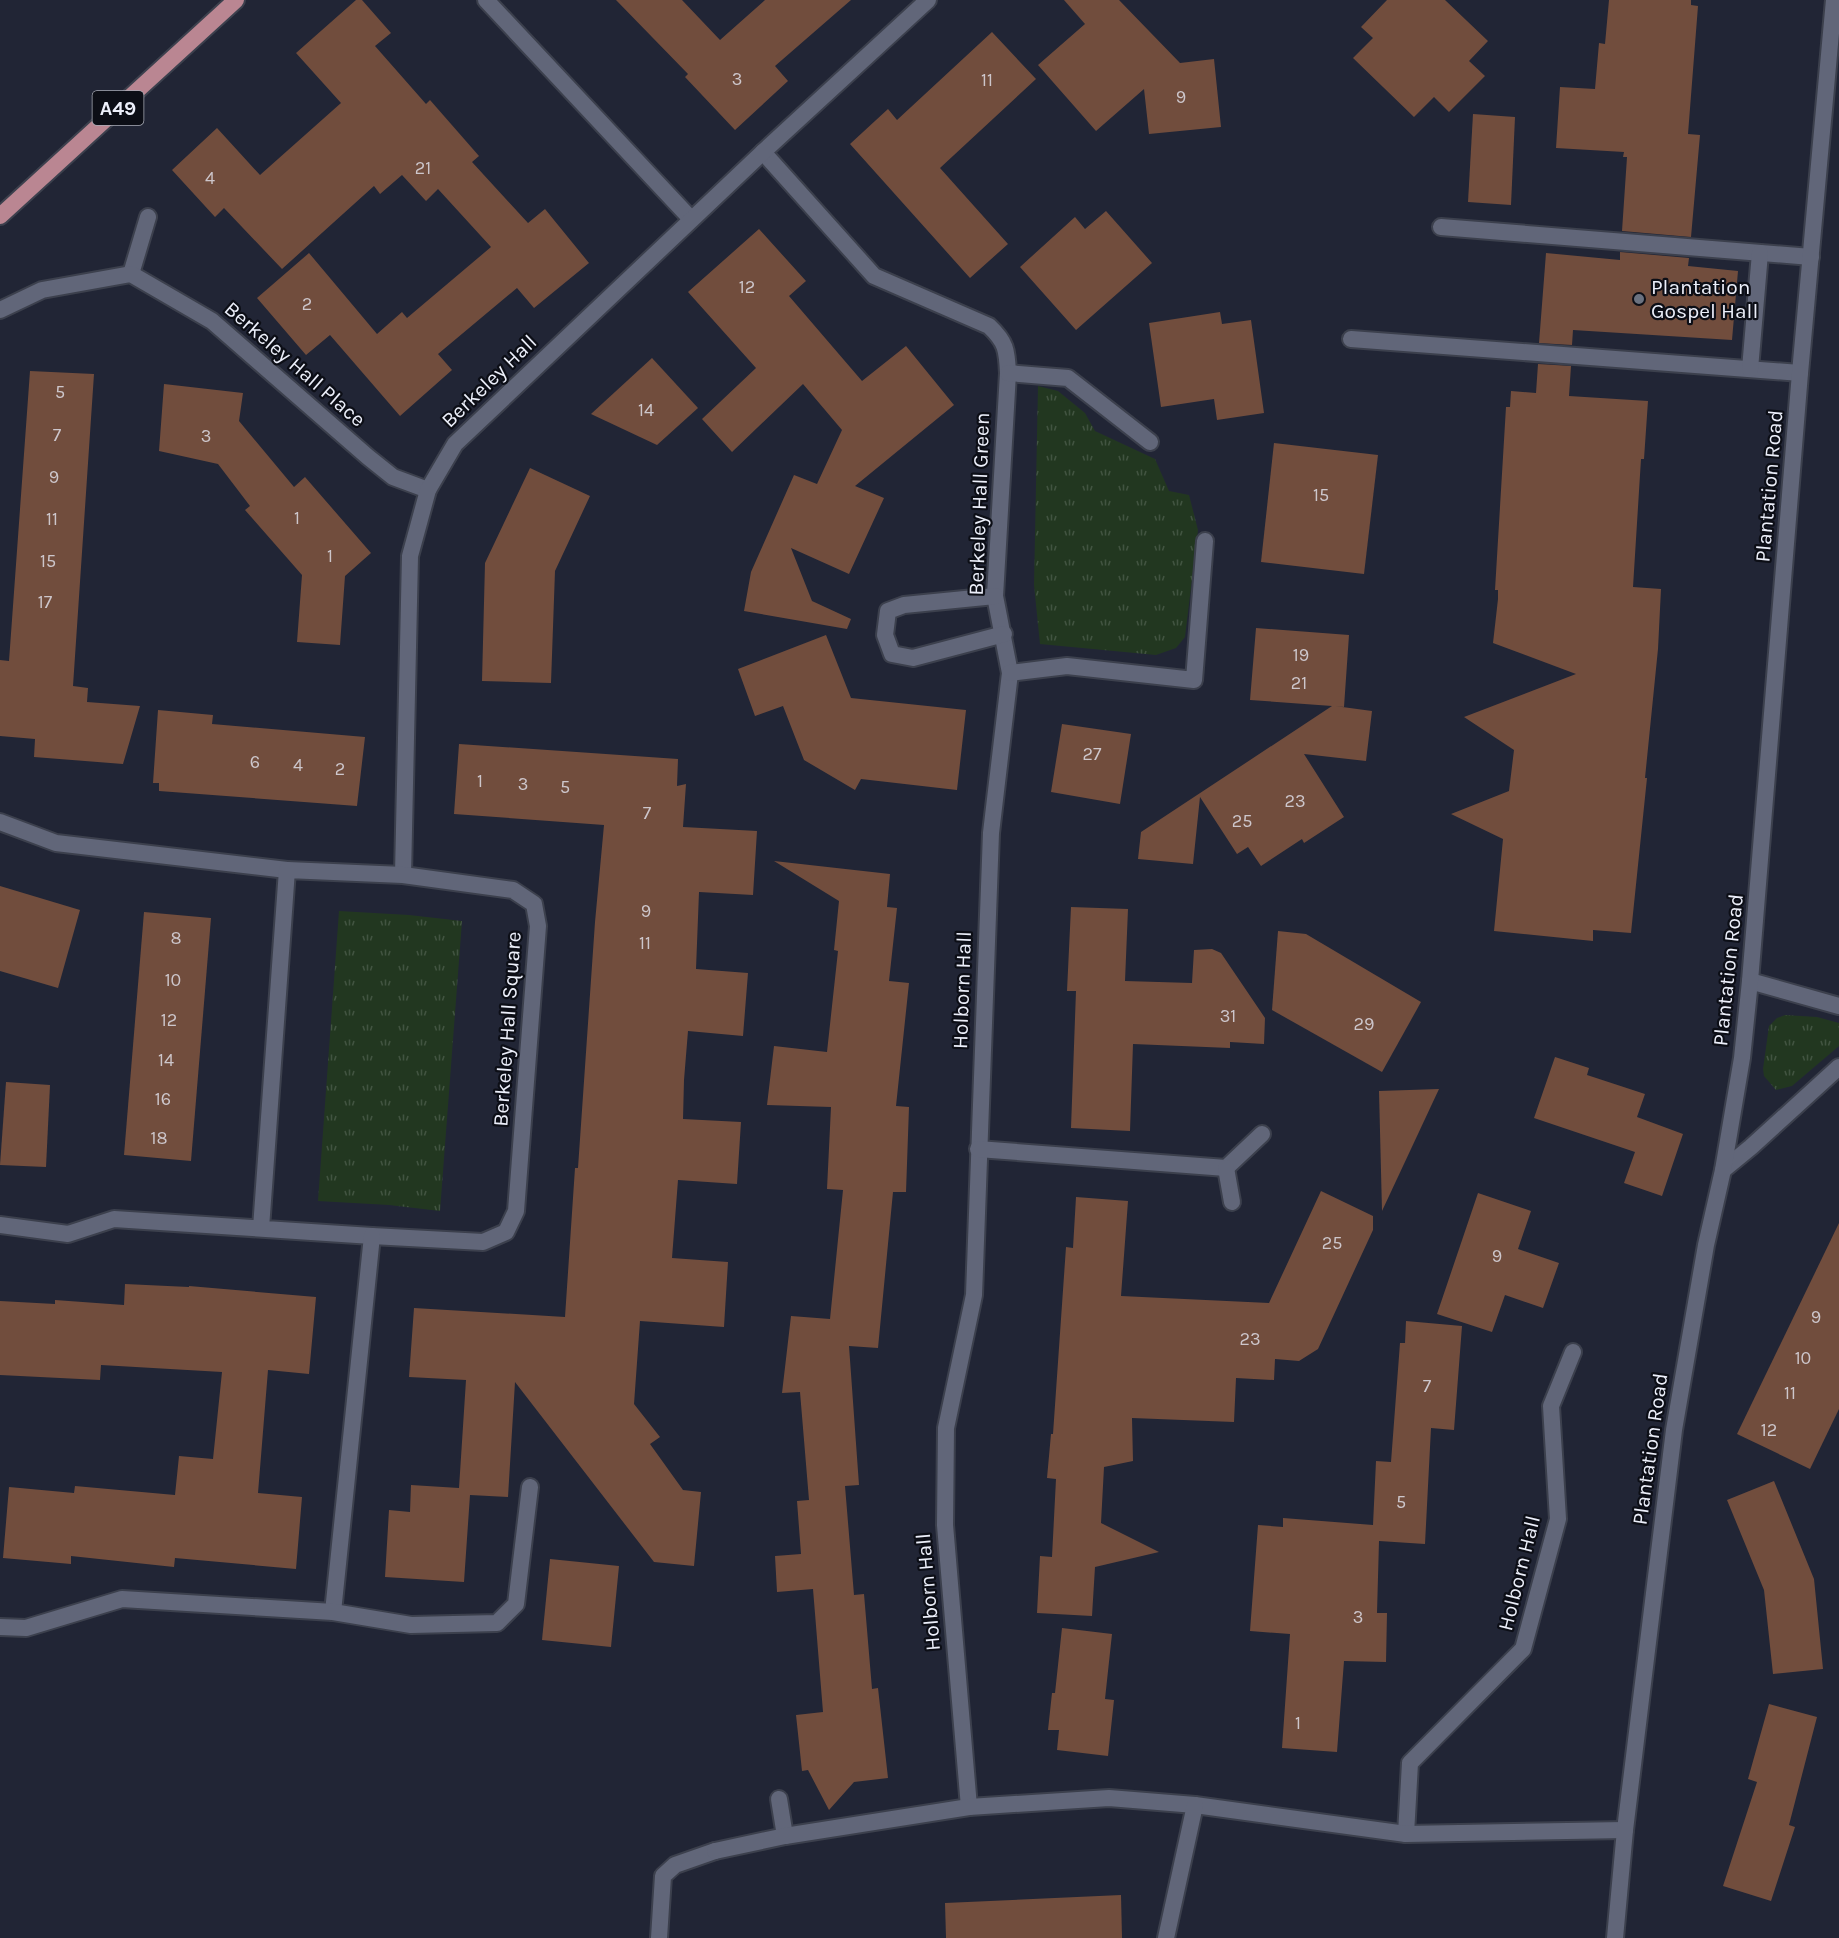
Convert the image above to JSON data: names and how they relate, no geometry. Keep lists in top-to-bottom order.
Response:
{
  "streets": {
    "main road": ["A49"],
    "street": [
      "Berkeley Hall Place",
      "Berkeley Hall",
      "Plantation Road",
      "Berkeley Hall Green",
      "Holborn Hall",
      "Berkeley Hall Square"
    ]
  },
  "crossings": [
    ["Berkeley Hall Place", "Berkeley Hall"],
    ["Berkeley Hall", "Berkeley Hall Green"],
    ["Berkeley Hall", "Berkeley Hall Square"],
    ["Berkeley Hall Green", "Holborn Hall"]
  ],
  "places": ["Plantation Gospel Hall"],
  "house_numbers": [
    "3",
    "11",
    "9",
    "21",
    "4",
    "12",
    "2",
    "5",
    "14",
    "7",
    "3",
    "9",
    "15",
    "1",
    "11",
    "1",
    "15",
    "17",
    "19",
    "21",
    "27",
    "6",
    "4",
    "2",
    "1",
    "3",
    "5",
    "23",
    "7",
    "25",
    "9",
    "8",
    "11",
    "10",
    "31",
    "12",
    "29",
    "14",
    "16",
    "18",
    "25",
    "9",
    "9",
    "23",
    "10",
    "7",
    "11",
    "12",
    "5",
    "3",
    "1"
  ]
}
